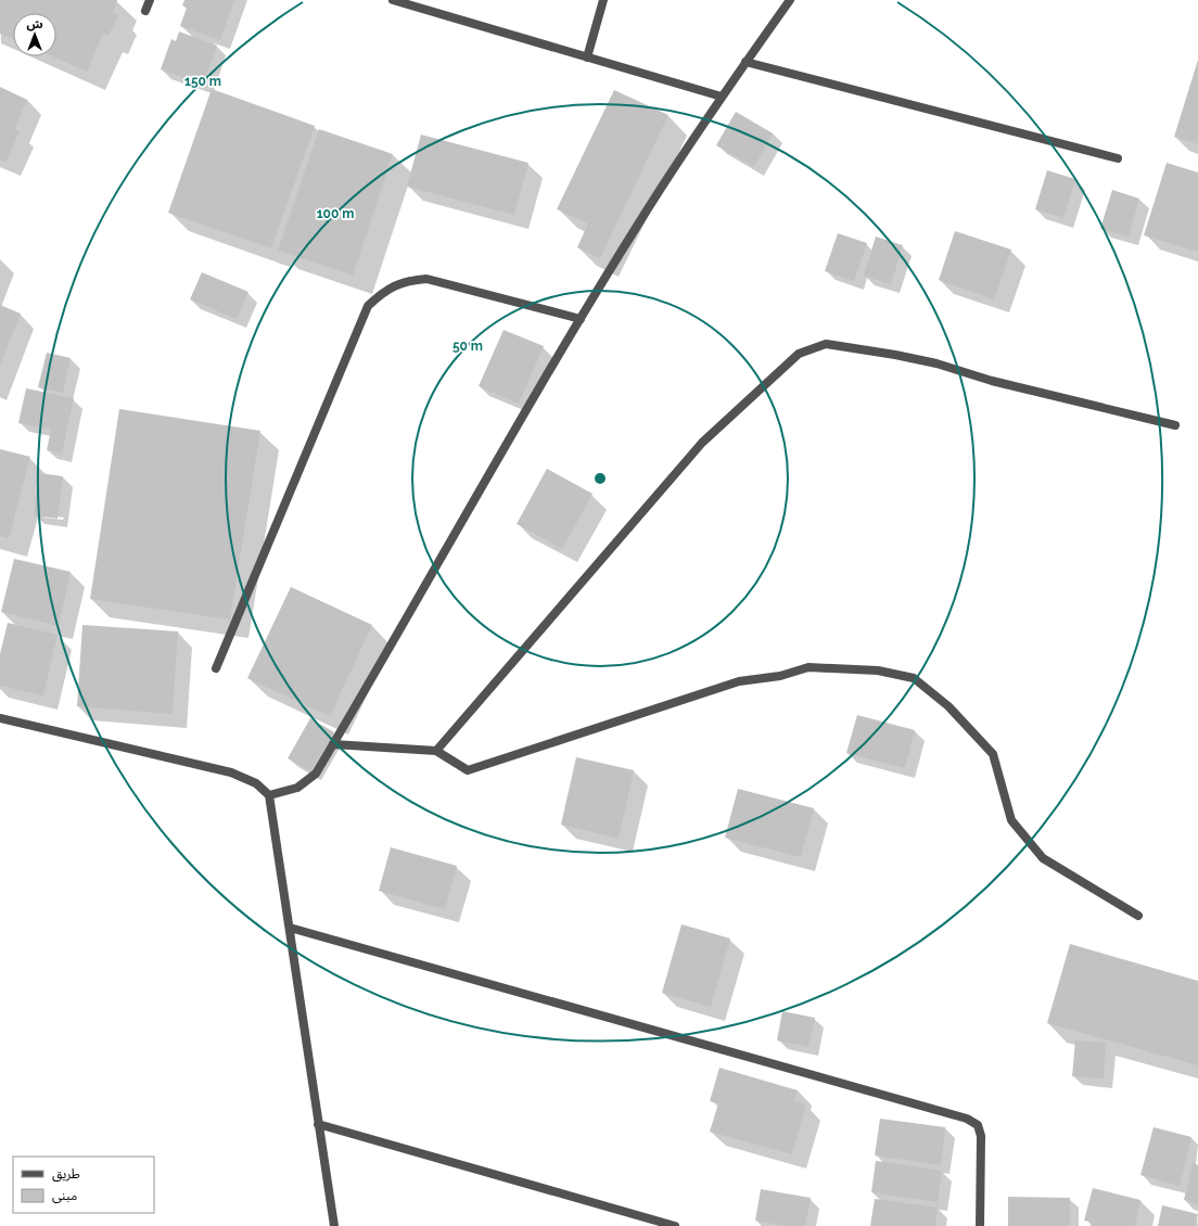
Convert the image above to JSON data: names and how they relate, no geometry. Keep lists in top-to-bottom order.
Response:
{
  "legend": ["طريق", "مبنى"],
  "north": "top",
  "rings": ["150 m", "100 m", "50 m"]
}
